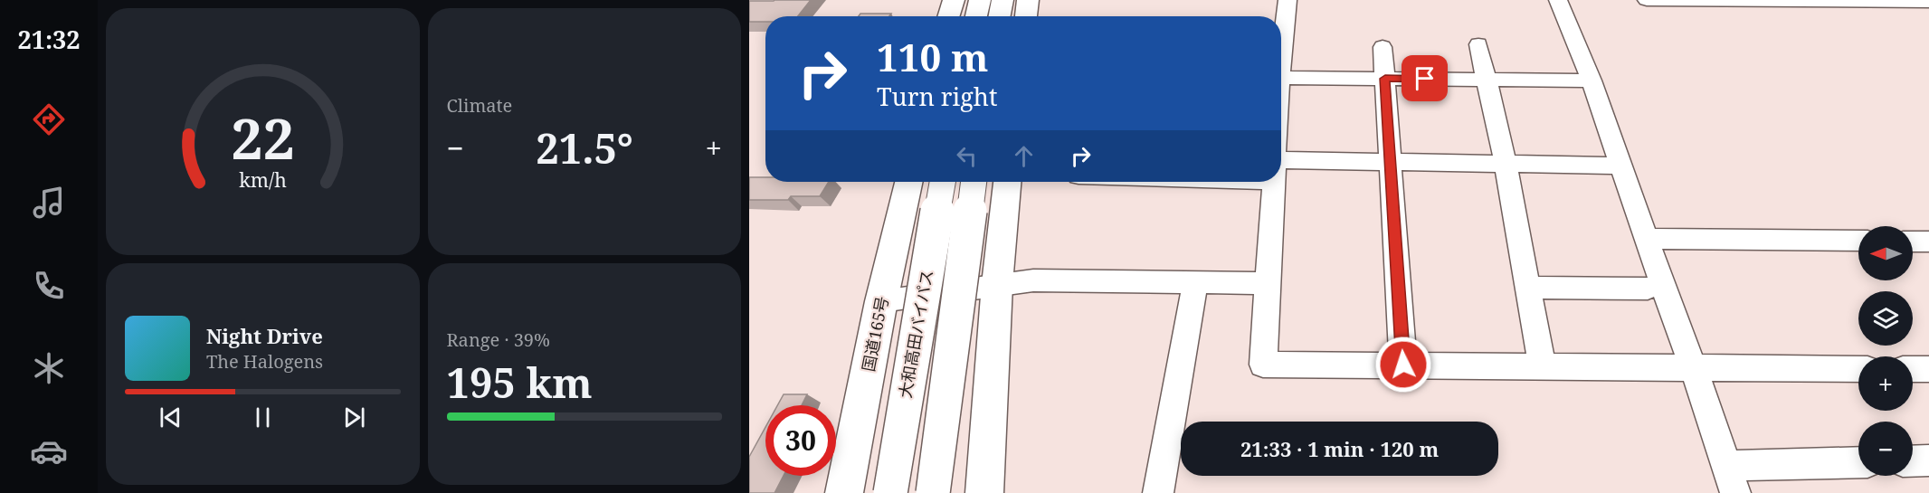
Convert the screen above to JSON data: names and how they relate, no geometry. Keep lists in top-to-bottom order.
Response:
{
  "streets": {
    "highway": ["国道165号", "大和高田バイパス"]
  },
  "north": "left",
  "page": {
    "tabs": "21:32",
    "tile": [
      "Climate",
      ["Range · 39%", "195 km"]
    ],
    "turn": ["110 m", "Turn right"],
    "heat": ["−", "21.5°", "+"],
    "map_buttons": ["+", "−"],
    "song": ["Night Drive", "The Halogens"],
    "limit": "30",
    "trip": "21:33 · 1 min · 120 m",
    "gauge": ["22", "km/h"]
  }
}
